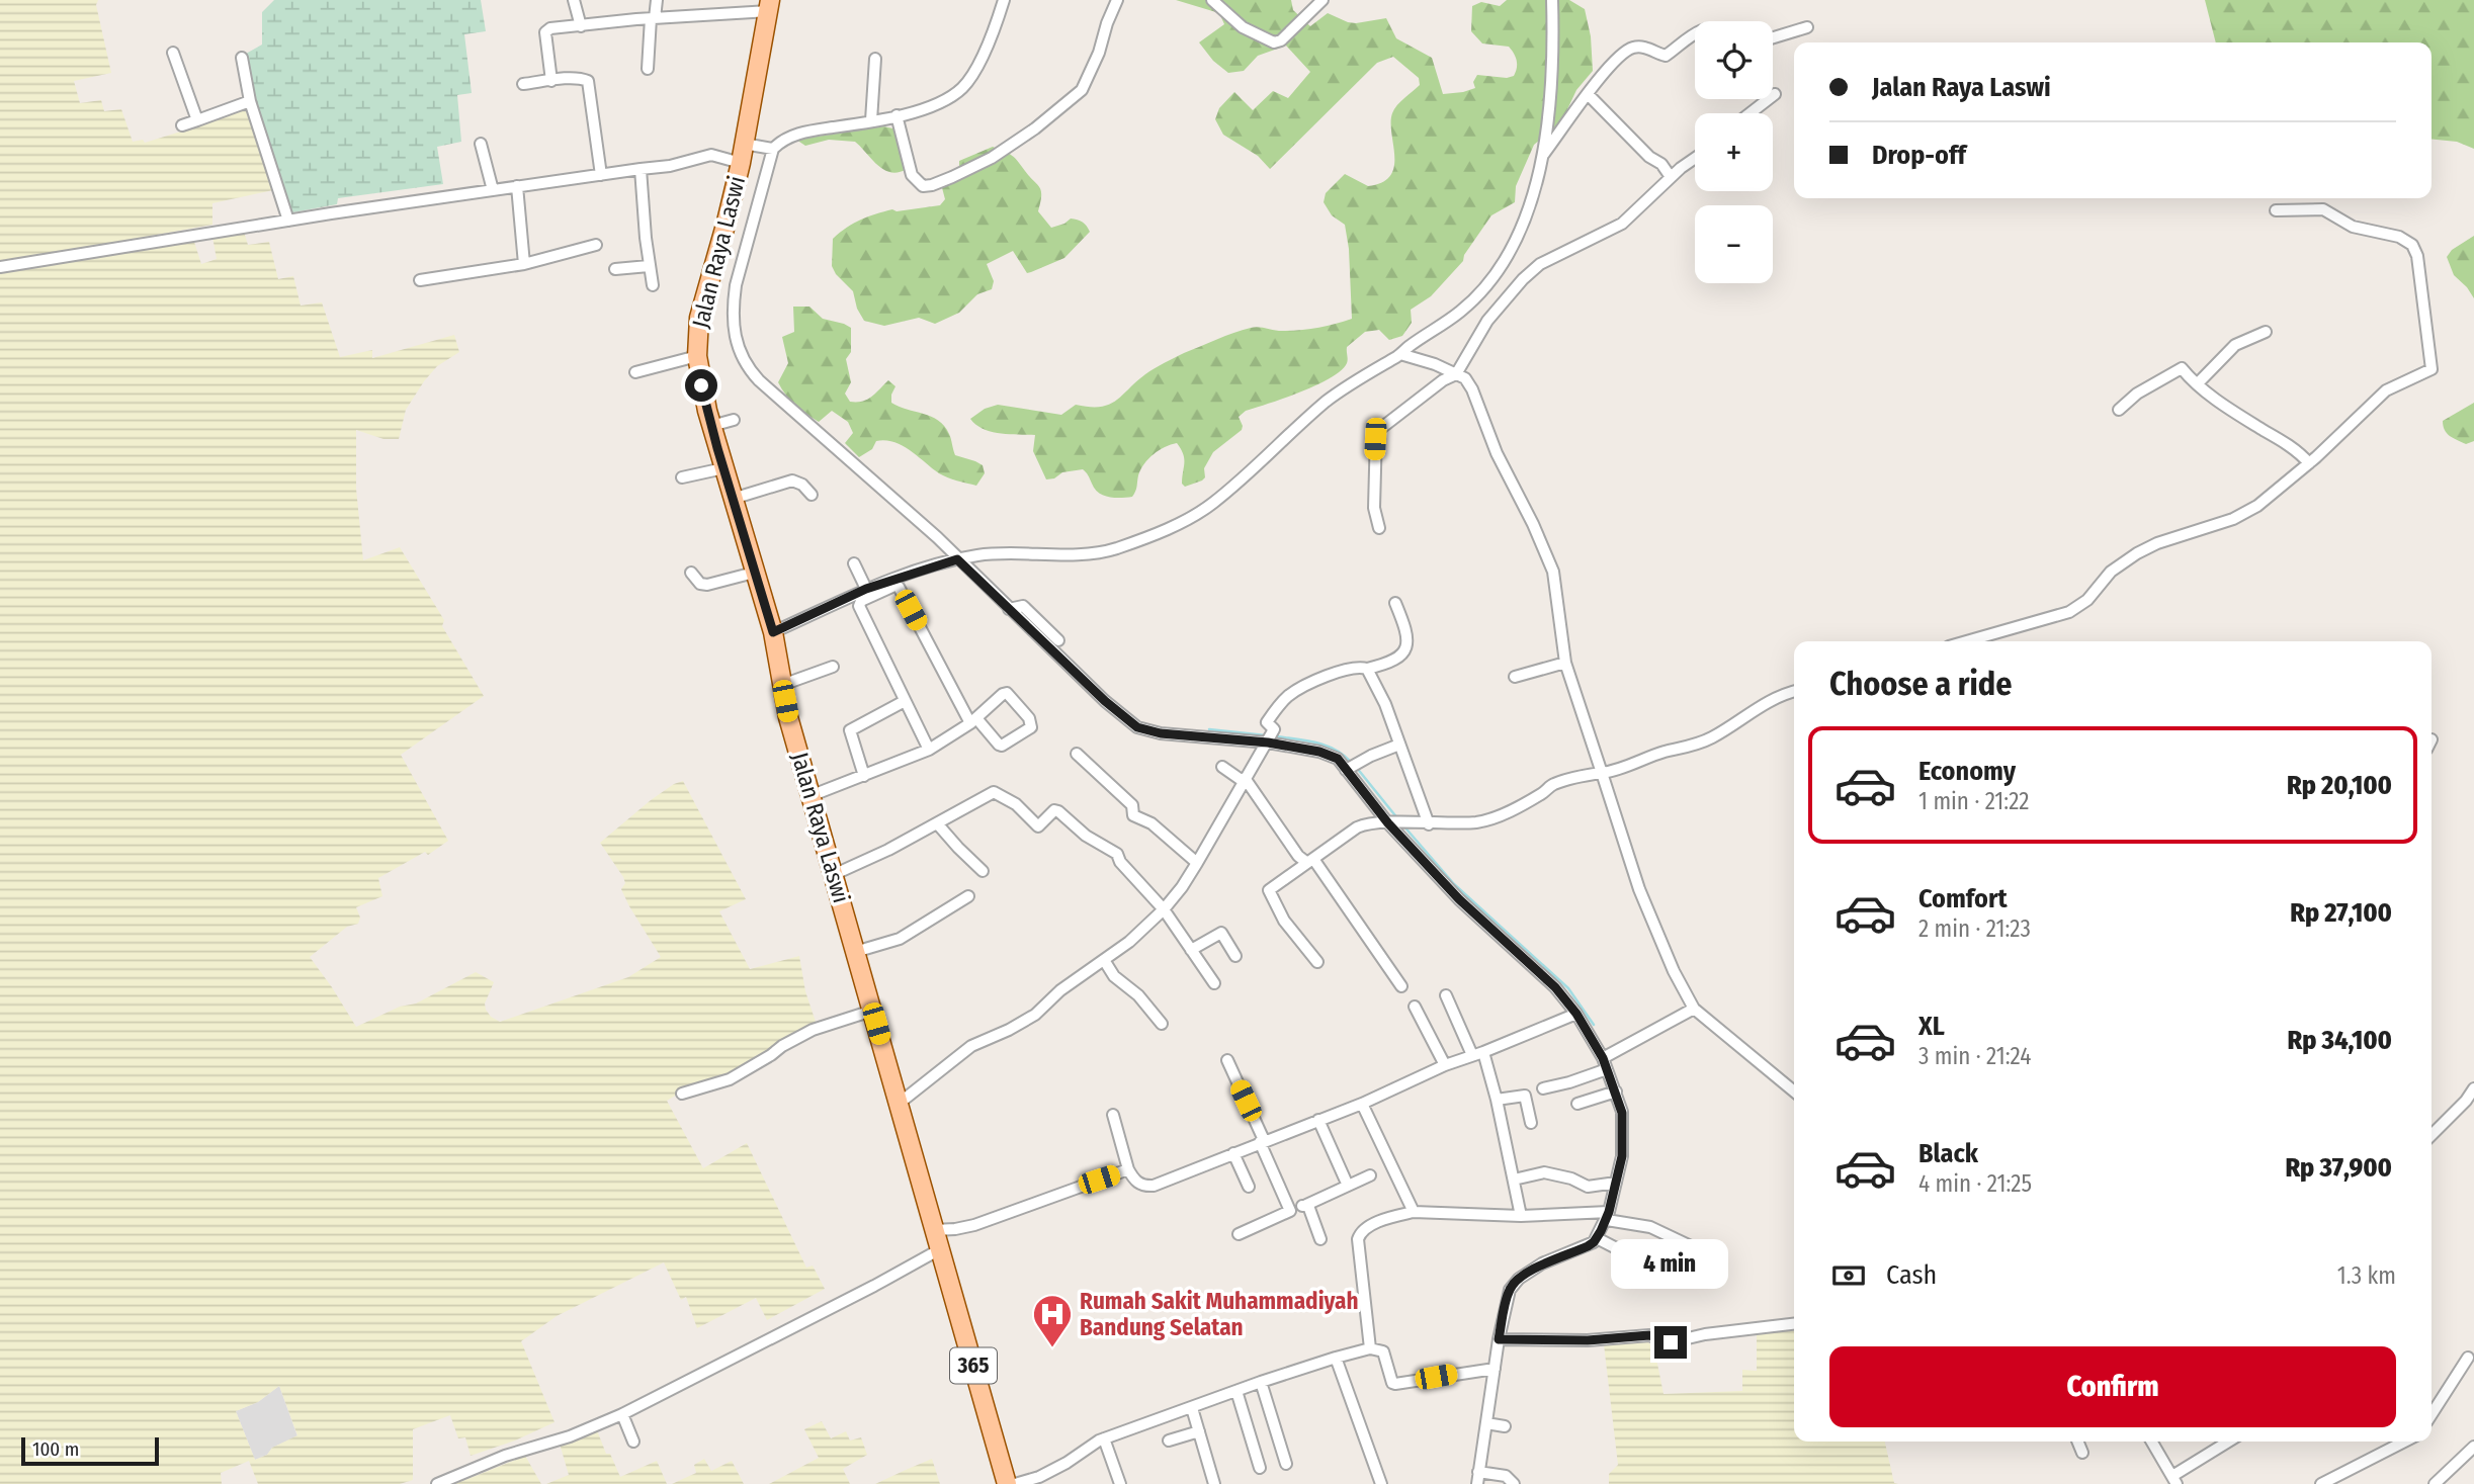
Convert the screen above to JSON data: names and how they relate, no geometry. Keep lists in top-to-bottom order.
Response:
{
  "streets": {
    "main road": ["Jalan Raya Laswi", "365"]
  },
  "places": {
    "hospital": ["Rumah Sakit Muhammadiyah Bandung Selatan"]
  },
  "scale_bar": "100 m",
  "page": {
    "map_buttons": ["+", "−"],
    "banner": ["Jalan Raya Laswi", "Drop-off"],
    "heading": "Choose a ride",
    "list": [
      {
        "name": "Economy",
        "note": "1 min · 21:22",
        "value": "Rp 20,100"
      },
      {
        "name": "Comfort",
        "note": "2 min · 21:23",
        "value": "Rp 27,100"
      },
      {
        "name": "XL",
        "note": "3 min · 21:24",
        "value": "Rp 34,100"
      },
      {
        "name": "Black",
        "note": "4 min · 21:25",
        "value": "Rp 37,900"
      }
    ],
    "pay": ["Cash", "1.3 km"],
    "bubble": "4 min",
    "buttons": "Confirm",
    "scale": "100 m"
  }
}
